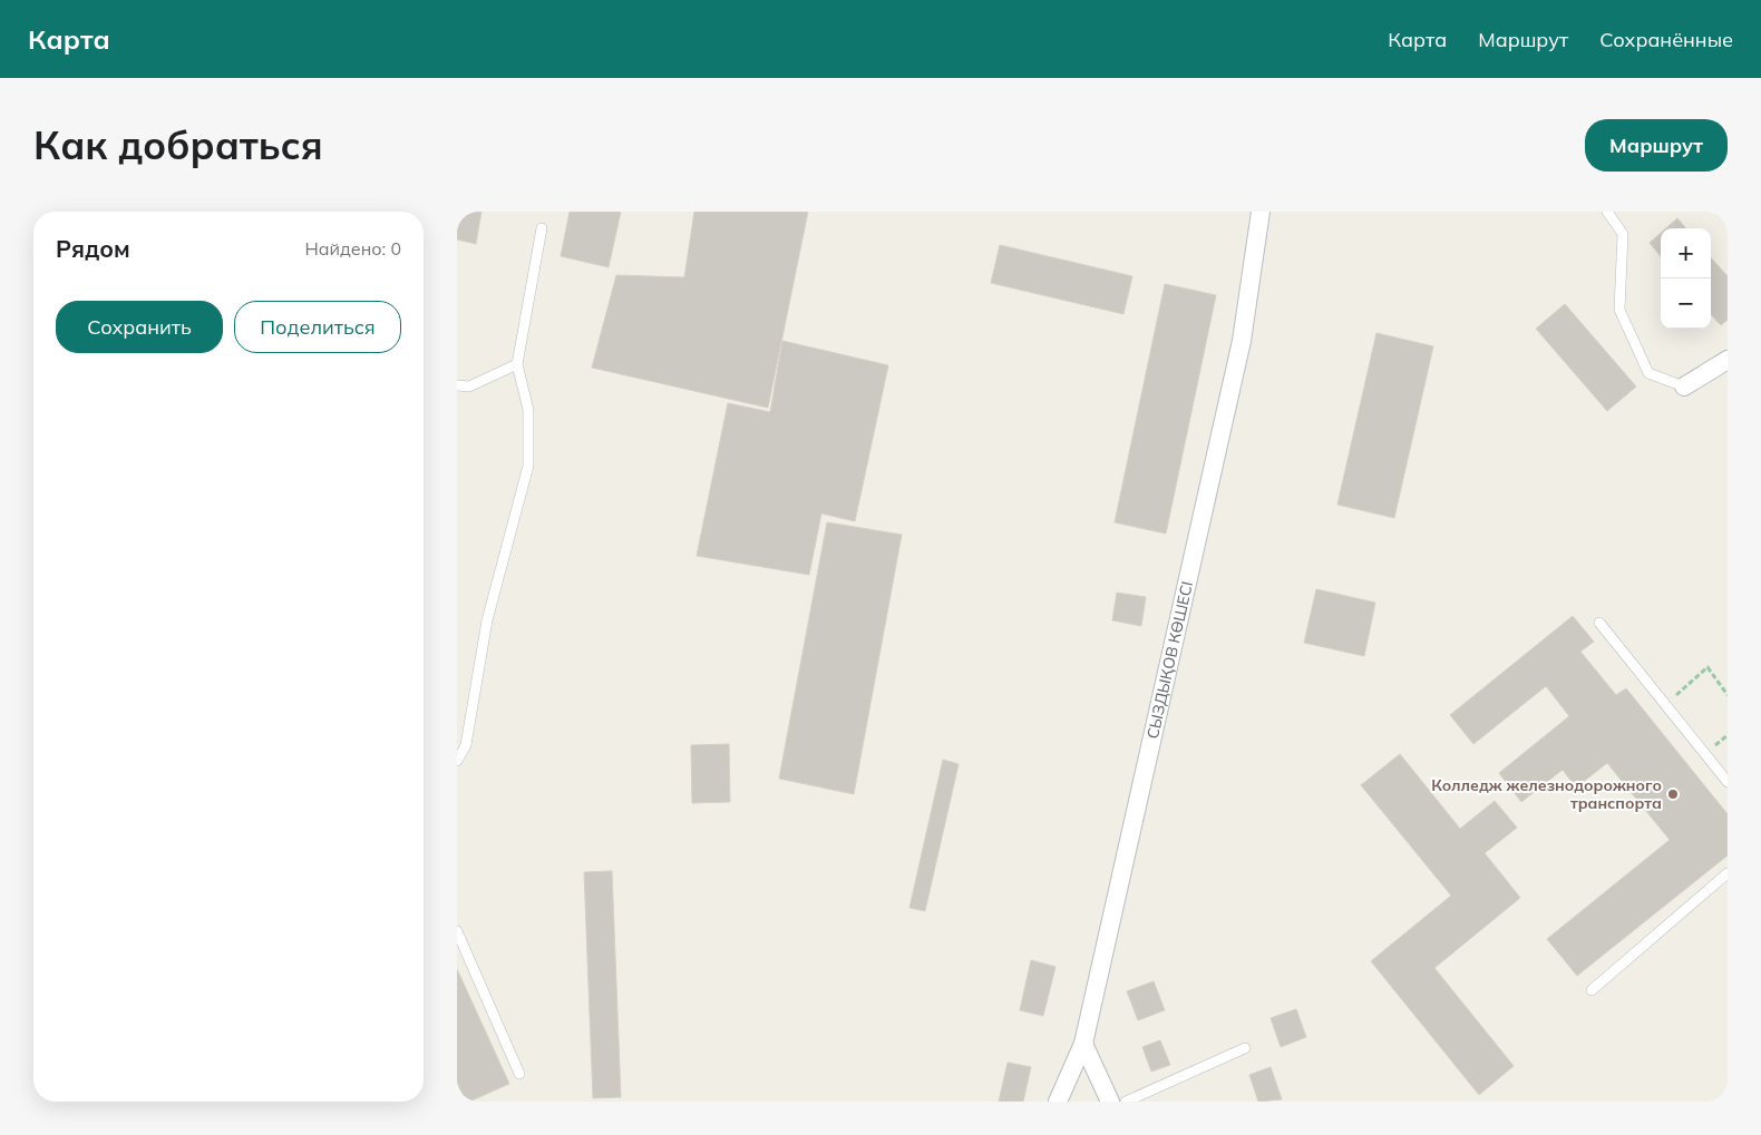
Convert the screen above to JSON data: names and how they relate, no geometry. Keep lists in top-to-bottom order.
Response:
{
  "streets": {
    "street": ["СЫЗДЫҚОВ КӨШЕСІ"]
  },
  "places": ["Колледж железнодорожного транспорта"],
  "page": {
    "header": "Карта",
    "nav": ["Карта", "Маршрут", "Сохранённые"],
    "buttons": [
      "Маршрут",
      ["Сохранить", "Поделиться"]
    ],
    "title": "Как добраться",
    "heading": ["Рядом", "Найдено: 0"],
    "map_buttons": ["+", "−"]
  }
}
